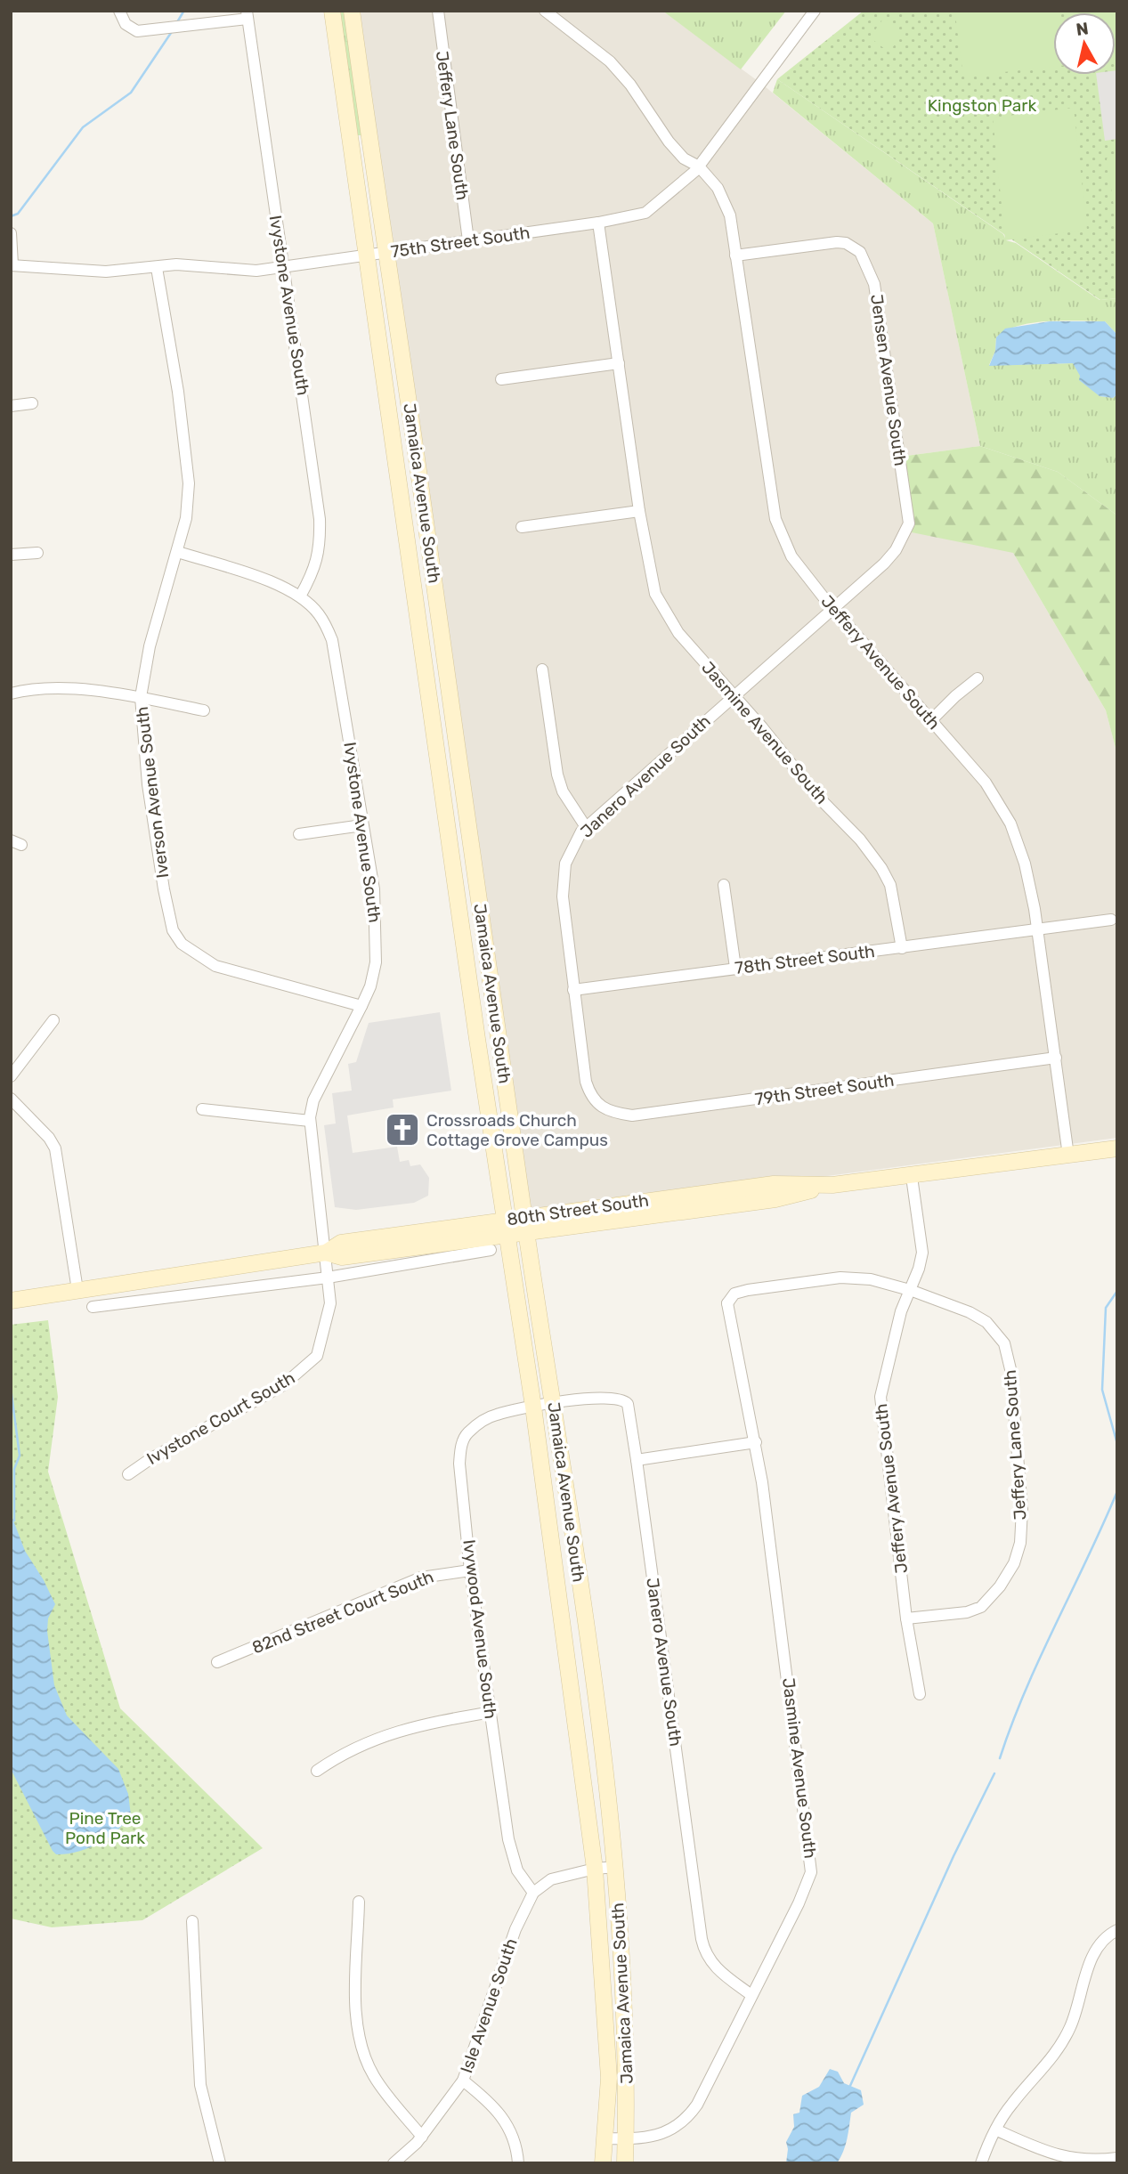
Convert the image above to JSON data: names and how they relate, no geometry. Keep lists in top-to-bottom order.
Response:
{
  "streets": {
    "main road": ["Jamaica Avenue South", "80th Street South"],
    "street": [
      "Jeffery Lane South",
      "75th Street South",
      "Ivystone Avenue South",
      "Jensen Avenue South",
      "Jeffery Avenue South",
      "Jasmine Avenue South",
      "Janero Avenue South",
      "Iverson Avenue South",
      "78th Street South",
      "79th Street South",
      "Ivystone Court South",
      "82nd Street Court South",
      "Ivywood Avenue South",
      "Isle Avenue South"
    ]
  },
  "crossings": [
    ["Jeffery Lane South", "75th Street South"],
    ["Jeffery Lane South", "Jeffery Avenue South"],
    ["Jeffery Lane South", "Jasmine Avenue South"],
    ["75th Street South", "Ivystone Avenue South"],
    ["75th Street South", "Jamaica Avenue South"],
    ["75th Street South", "Jeffery Avenue South"],
    ["75th Street South", "Jasmine Avenue South"],
    ["75th Street South", "Iverson Avenue South"],
    ["Ivystone Avenue South", "Iverson Avenue South"],
    ["Ivystone Avenue South", "80th Street South"],
    ["Ivystone Avenue South", "Ivystone Court South"],
    ["Jensen Avenue South", "Jeffery Avenue South"],
    ["Jensen Avenue South", "Janero Avenue South"],
    ["Jamaica Avenue South", "Jasmine Avenue South"],
    ["Jamaica Avenue South", "Janero Avenue South"],
    ["Jamaica Avenue South", "80th Street South"],
    ["Jamaica Avenue South", "Ivywood Avenue South"],
    ["Jeffery Avenue South", "Janero Avenue South"],
    ["Jeffery Avenue South", "78th Street South"],
    ["Jeffery Avenue South", "79th Street South"],
    ["Jeffery Avenue South", "80th Street South"],
    ["Jasmine Avenue South", "Janero Avenue South"],
    ["Jasmine Avenue South", "78th Street South"],
    ["Janero Avenue South", "78th Street South"],
    ["Janero Avenue South", "79th Street South"],
    ["Janero Avenue South", "Ivywood Avenue South"],
    ["80th Street South", "Ivystone Court South"],
    ["82nd Street Court South", "Ivywood Avenue South"],
    ["Ivywood Avenue South", "Isle Avenue South"]
  ],
  "parks": ["Kingston Park", "Pine Tree Pond Park"],
  "places": {
    "church": ["Crossroads Church Cottage Grove Campus"]
  },
  "north": "top"
}
